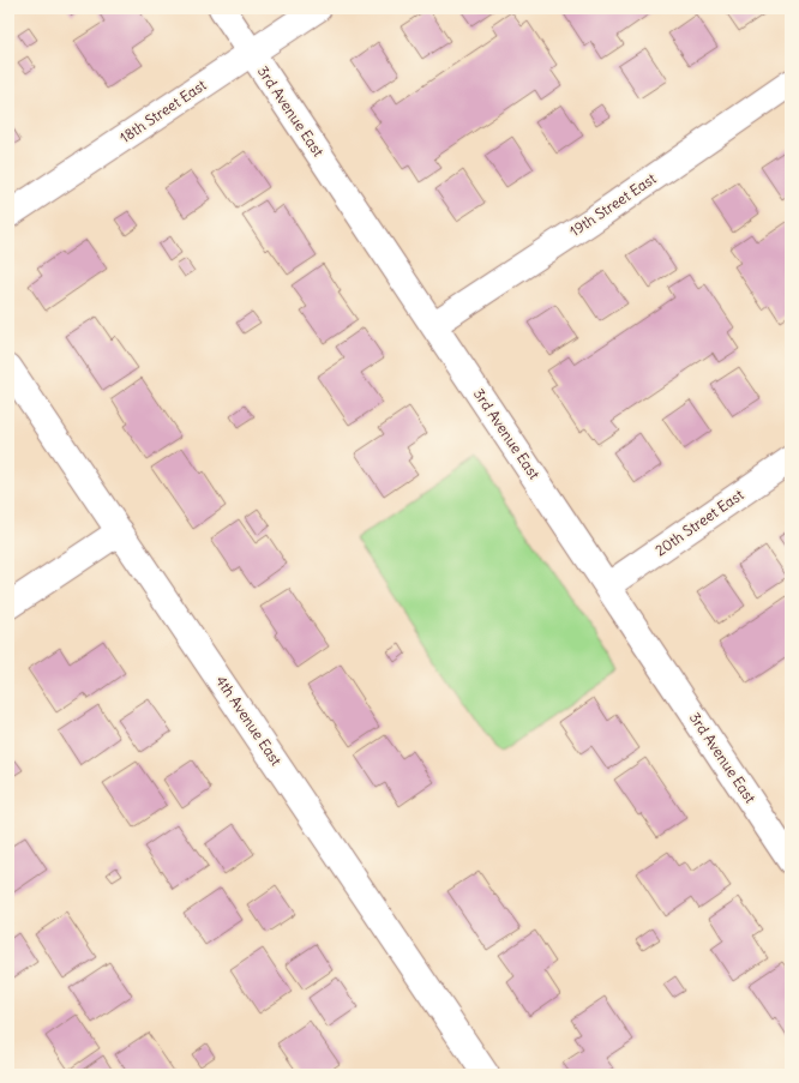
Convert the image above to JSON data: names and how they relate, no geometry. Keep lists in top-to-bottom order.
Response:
{
  "streets": {
    "street": [
      "18th Street East",
      "3rd Avenue East",
      "19th Street East",
      "20th Street East",
      "4th Avenue East"
    ]
  },
  "crossings": [
    ["18th Street East", "3rd Avenue East"],
    ["3rd Avenue East", "19th Street East"],
    ["3rd Avenue East", "20th Street East"]
  ]
}
